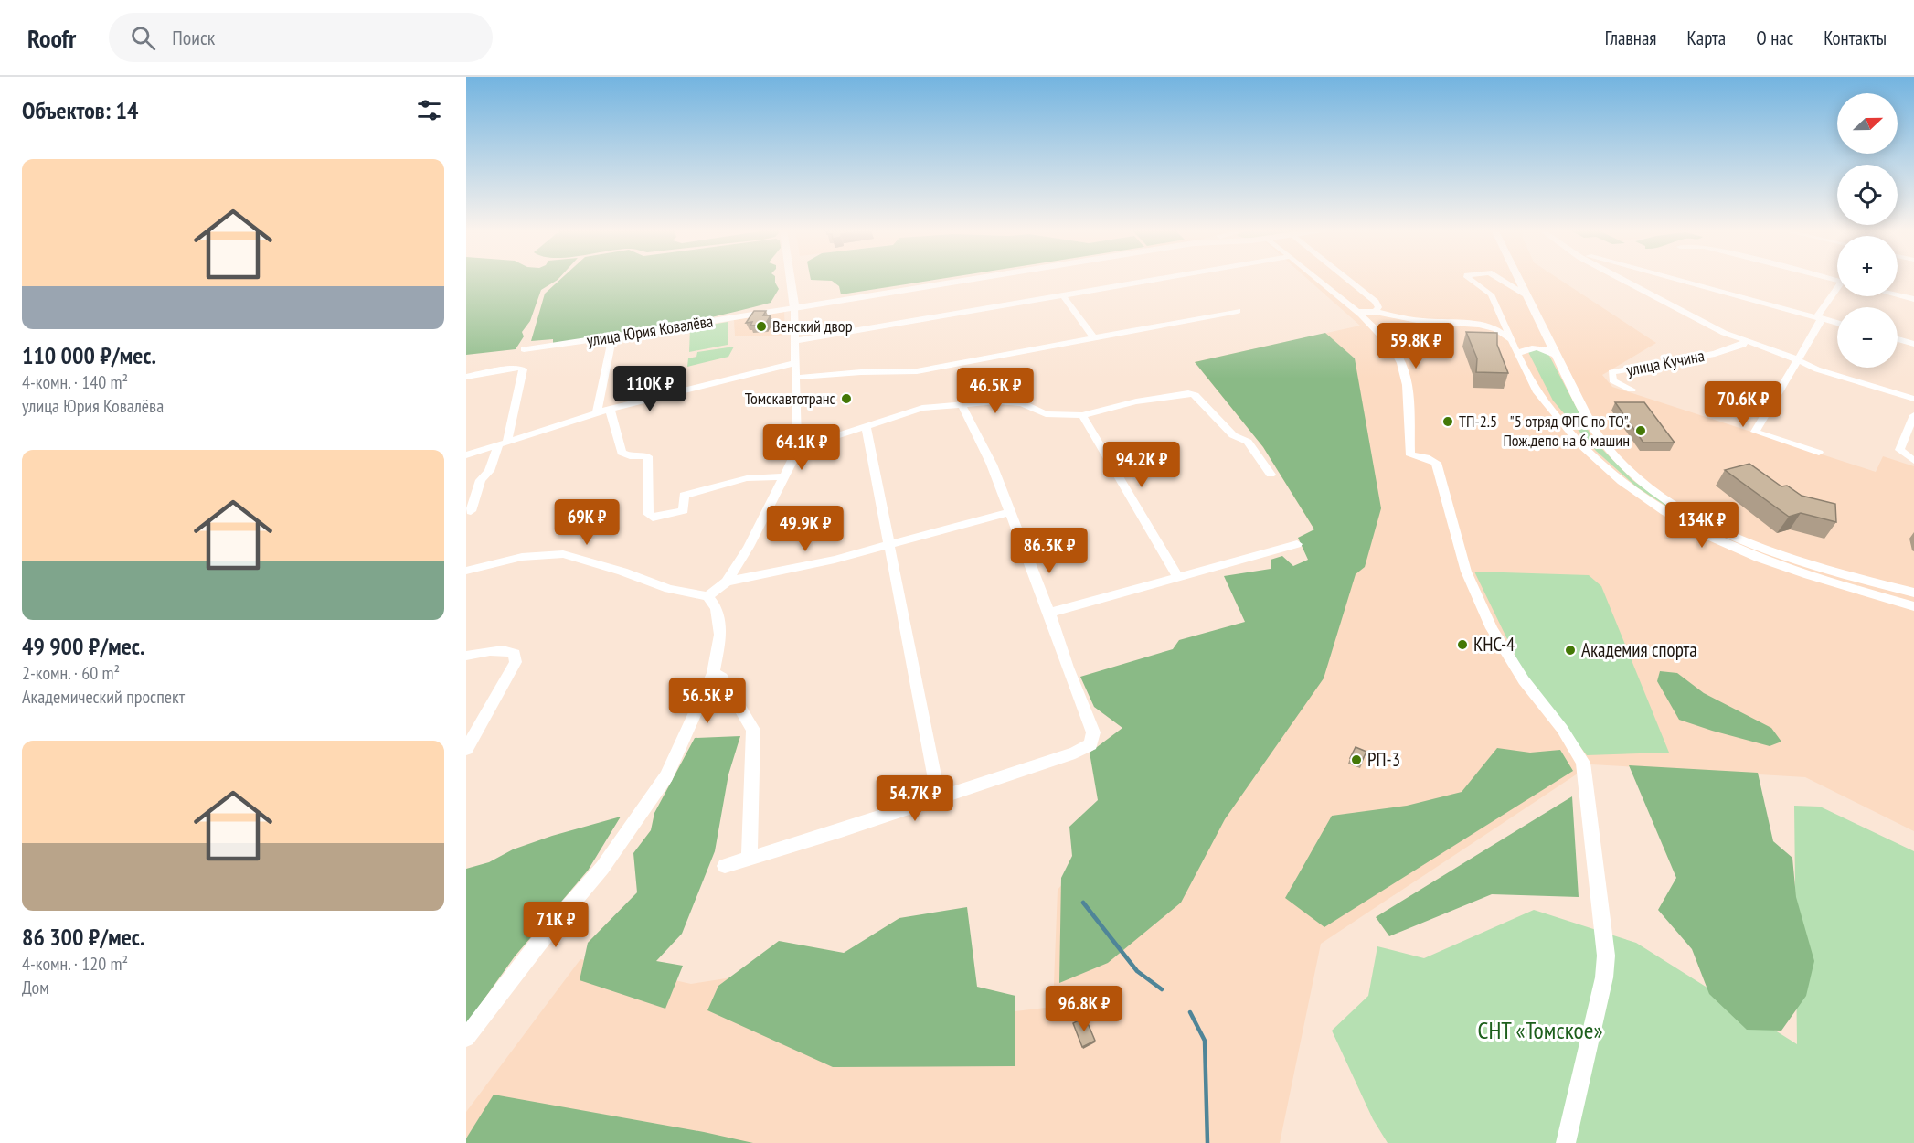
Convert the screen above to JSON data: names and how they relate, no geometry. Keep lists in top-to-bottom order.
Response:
{
  "streets": {
    "street": ["улица Юрия Ковалёва", "улица Кучина"]
  },
  "parks": ["СНТ «Томское»"],
  "places": [
    "Венский двор",
    "Томскавтотранс",
    "ТП-2.5",
    "\"5 отряд ФПС по ТО\". Пож.депо на 6 машин",
    "КНС-4",
    "Академия спорта",
    "РП-3"
  ],
  "north": "right",
  "page": {
    "header": "Roofr",
    "search": "Поиск",
    "nav": [
      "Главная",
      "Карта",
      "О нас",
      "Контакты"
    ],
    "heading": "Объектов: 14",
    "map_buttons": ["+", "−"],
    "list": [
      {
        "name": "110 000 ₽/мес.",
        "note": "4-комн. · 140 m² · улица Юрия Ковалёва"
      },
      {
        "name": "49 900 ₽/мес.",
        "note": "2-комн. · 60 m² · Академический проспект"
      },
      {
        "name": "86 300 ₽/мес.",
        "note": "4-комн. · 120 m² · Дом"
      }
    ],
    "price": [
      "59.8K ₽",
      "110K ₽",
      "46.5K ₽",
      "70.6K ₽",
      "64.1K ₽",
      "94.2K ₽",
      "69K ₽",
      "134K ₽",
      "49.9K ₽",
      "86.3K ₽",
      "56.5K ₽",
      "54.7K ₽",
      "71K ₽",
      "96.8K ₽"
    ]
  }
}
